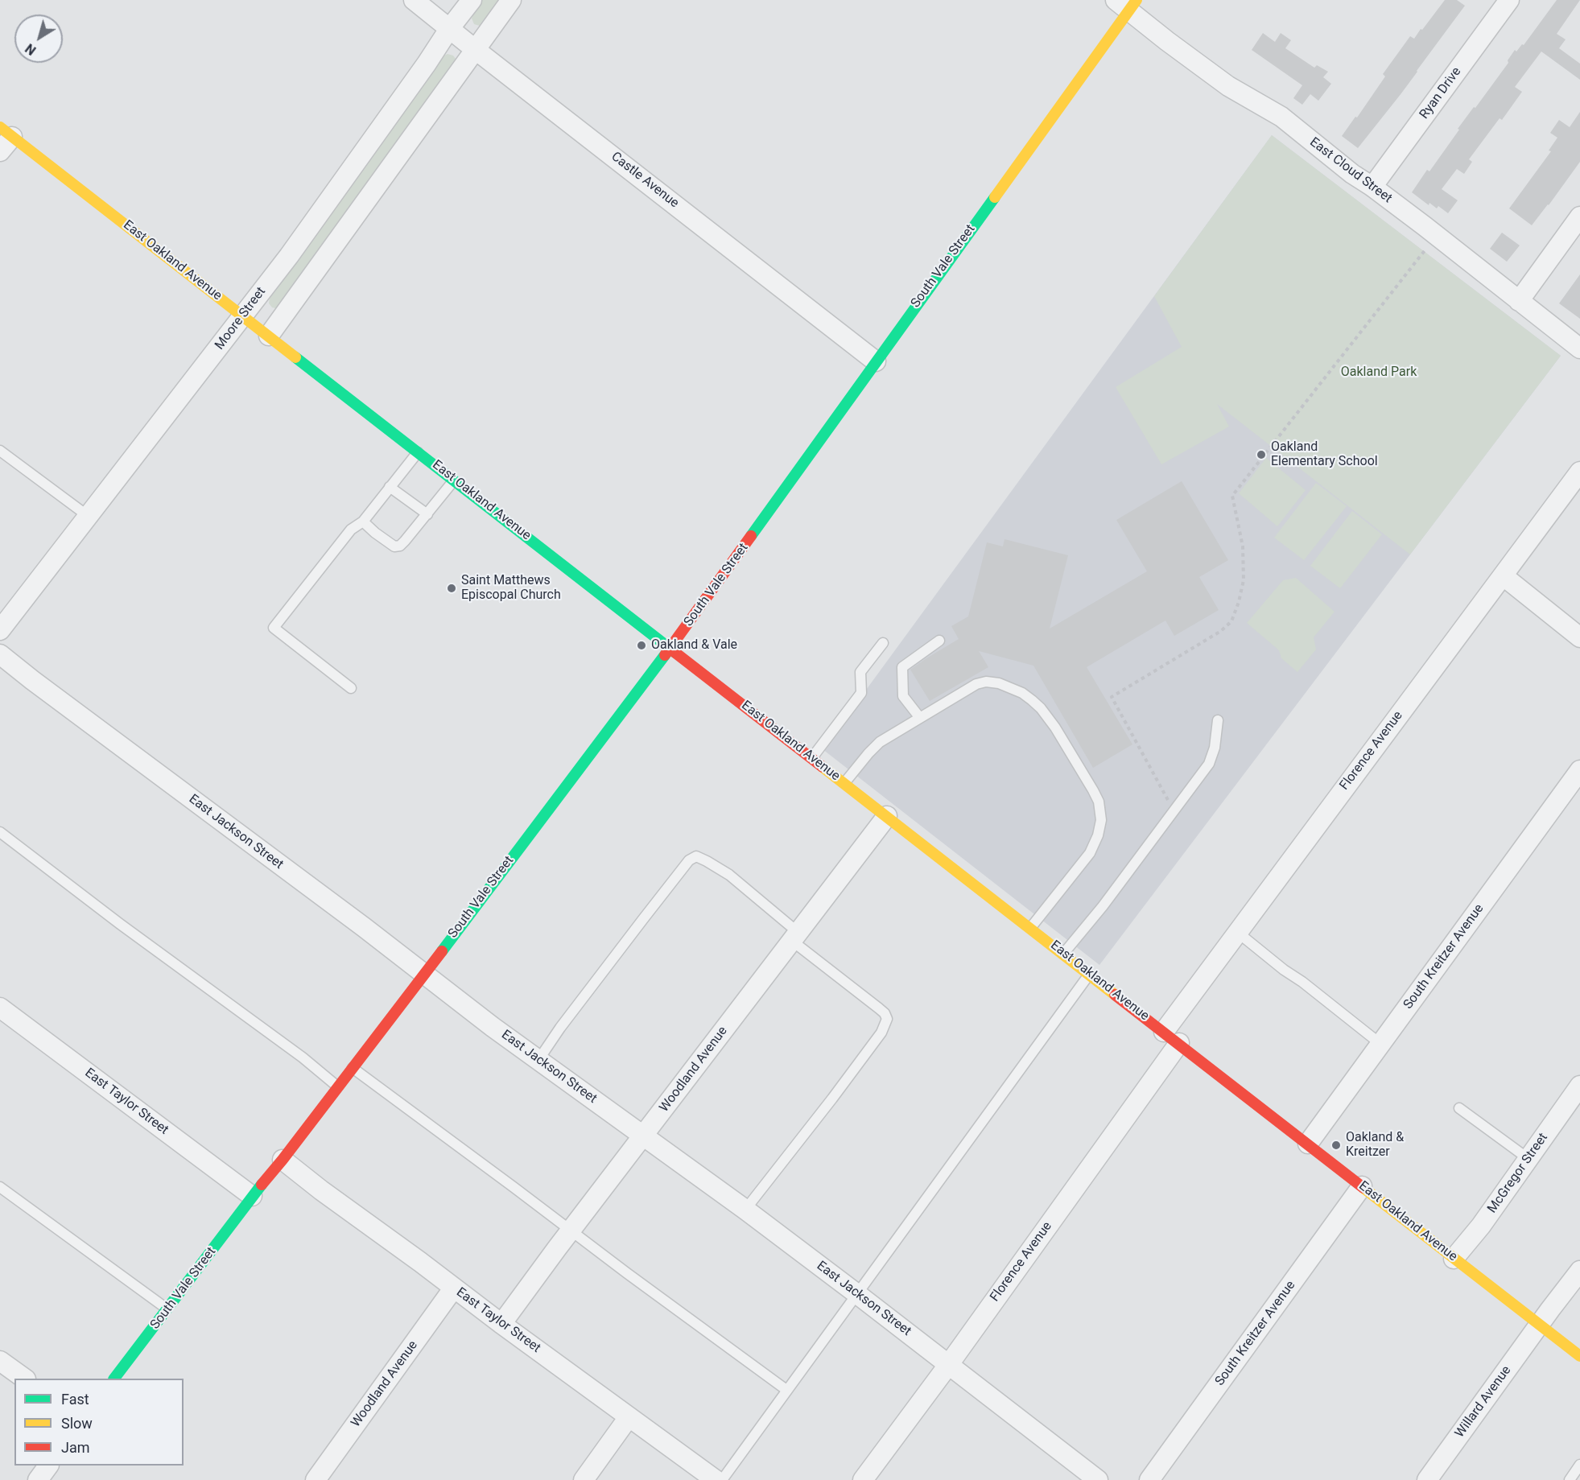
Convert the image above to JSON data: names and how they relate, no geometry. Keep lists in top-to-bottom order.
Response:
{
  "streets": {
    "main road": ["East Oakland Avenue", "South Vale Street"],
    "street": [
      "Ryan Drive",
      "East Cloud Street",
      "Castle Avenue",
      "Moore Street",
      "Florence Avenue",
      "East Jackson Street",
      "South Kreitzer Avenue",
      "Woodland Avenue",
      "East Taylor Street",
      "McGregor Street",
      "Willard Avenue"
    ]
  },
  "crossings": [
    ["Ryan Drive", "East Cloud Street"],
    ["East Cloud Street", "South Vale Street"],
    ["Castle Avenue", "South Vale Street"],
    ["Castle Avenue", "Moore Street"],
    ["East Oakland Avenue", "South Vale Street"],
    ["East Oakland Avenue", "Moore Street"],
    ["East Oakland Avenue", "Florence Avenue"],
    ["East Oakland Avenue", "South Kreitzer Avenue"],
    ["East Oakland Avenue", "Woodland Avenue"],
    ["East Oakland Avenue", "McGregor Street"],
    ["East Oakland Avenue", "Willard Avenue"],
    ["South Vale Street", "East Jackson Street"],
    ["South Vale Street", "East Taylor Street"],
    ["Florence Avenue", "East Jackson Street"],
    ["East Jackson Street", "Woodland Avenue"],
    ["Woodland Avenue", "East Taylor Street"]
  ],
  "parks": ["Oakland Park"],
  "places": [
    "Oakland Elementary School",
    "Saint Matthews Episcopal Church",
    "Oakland & Vale",
    "Oakland & Kreitzer"
  ],
  "legend": ["Fast", "Slow", "Jam"],
  "north": "bottom left"
}
